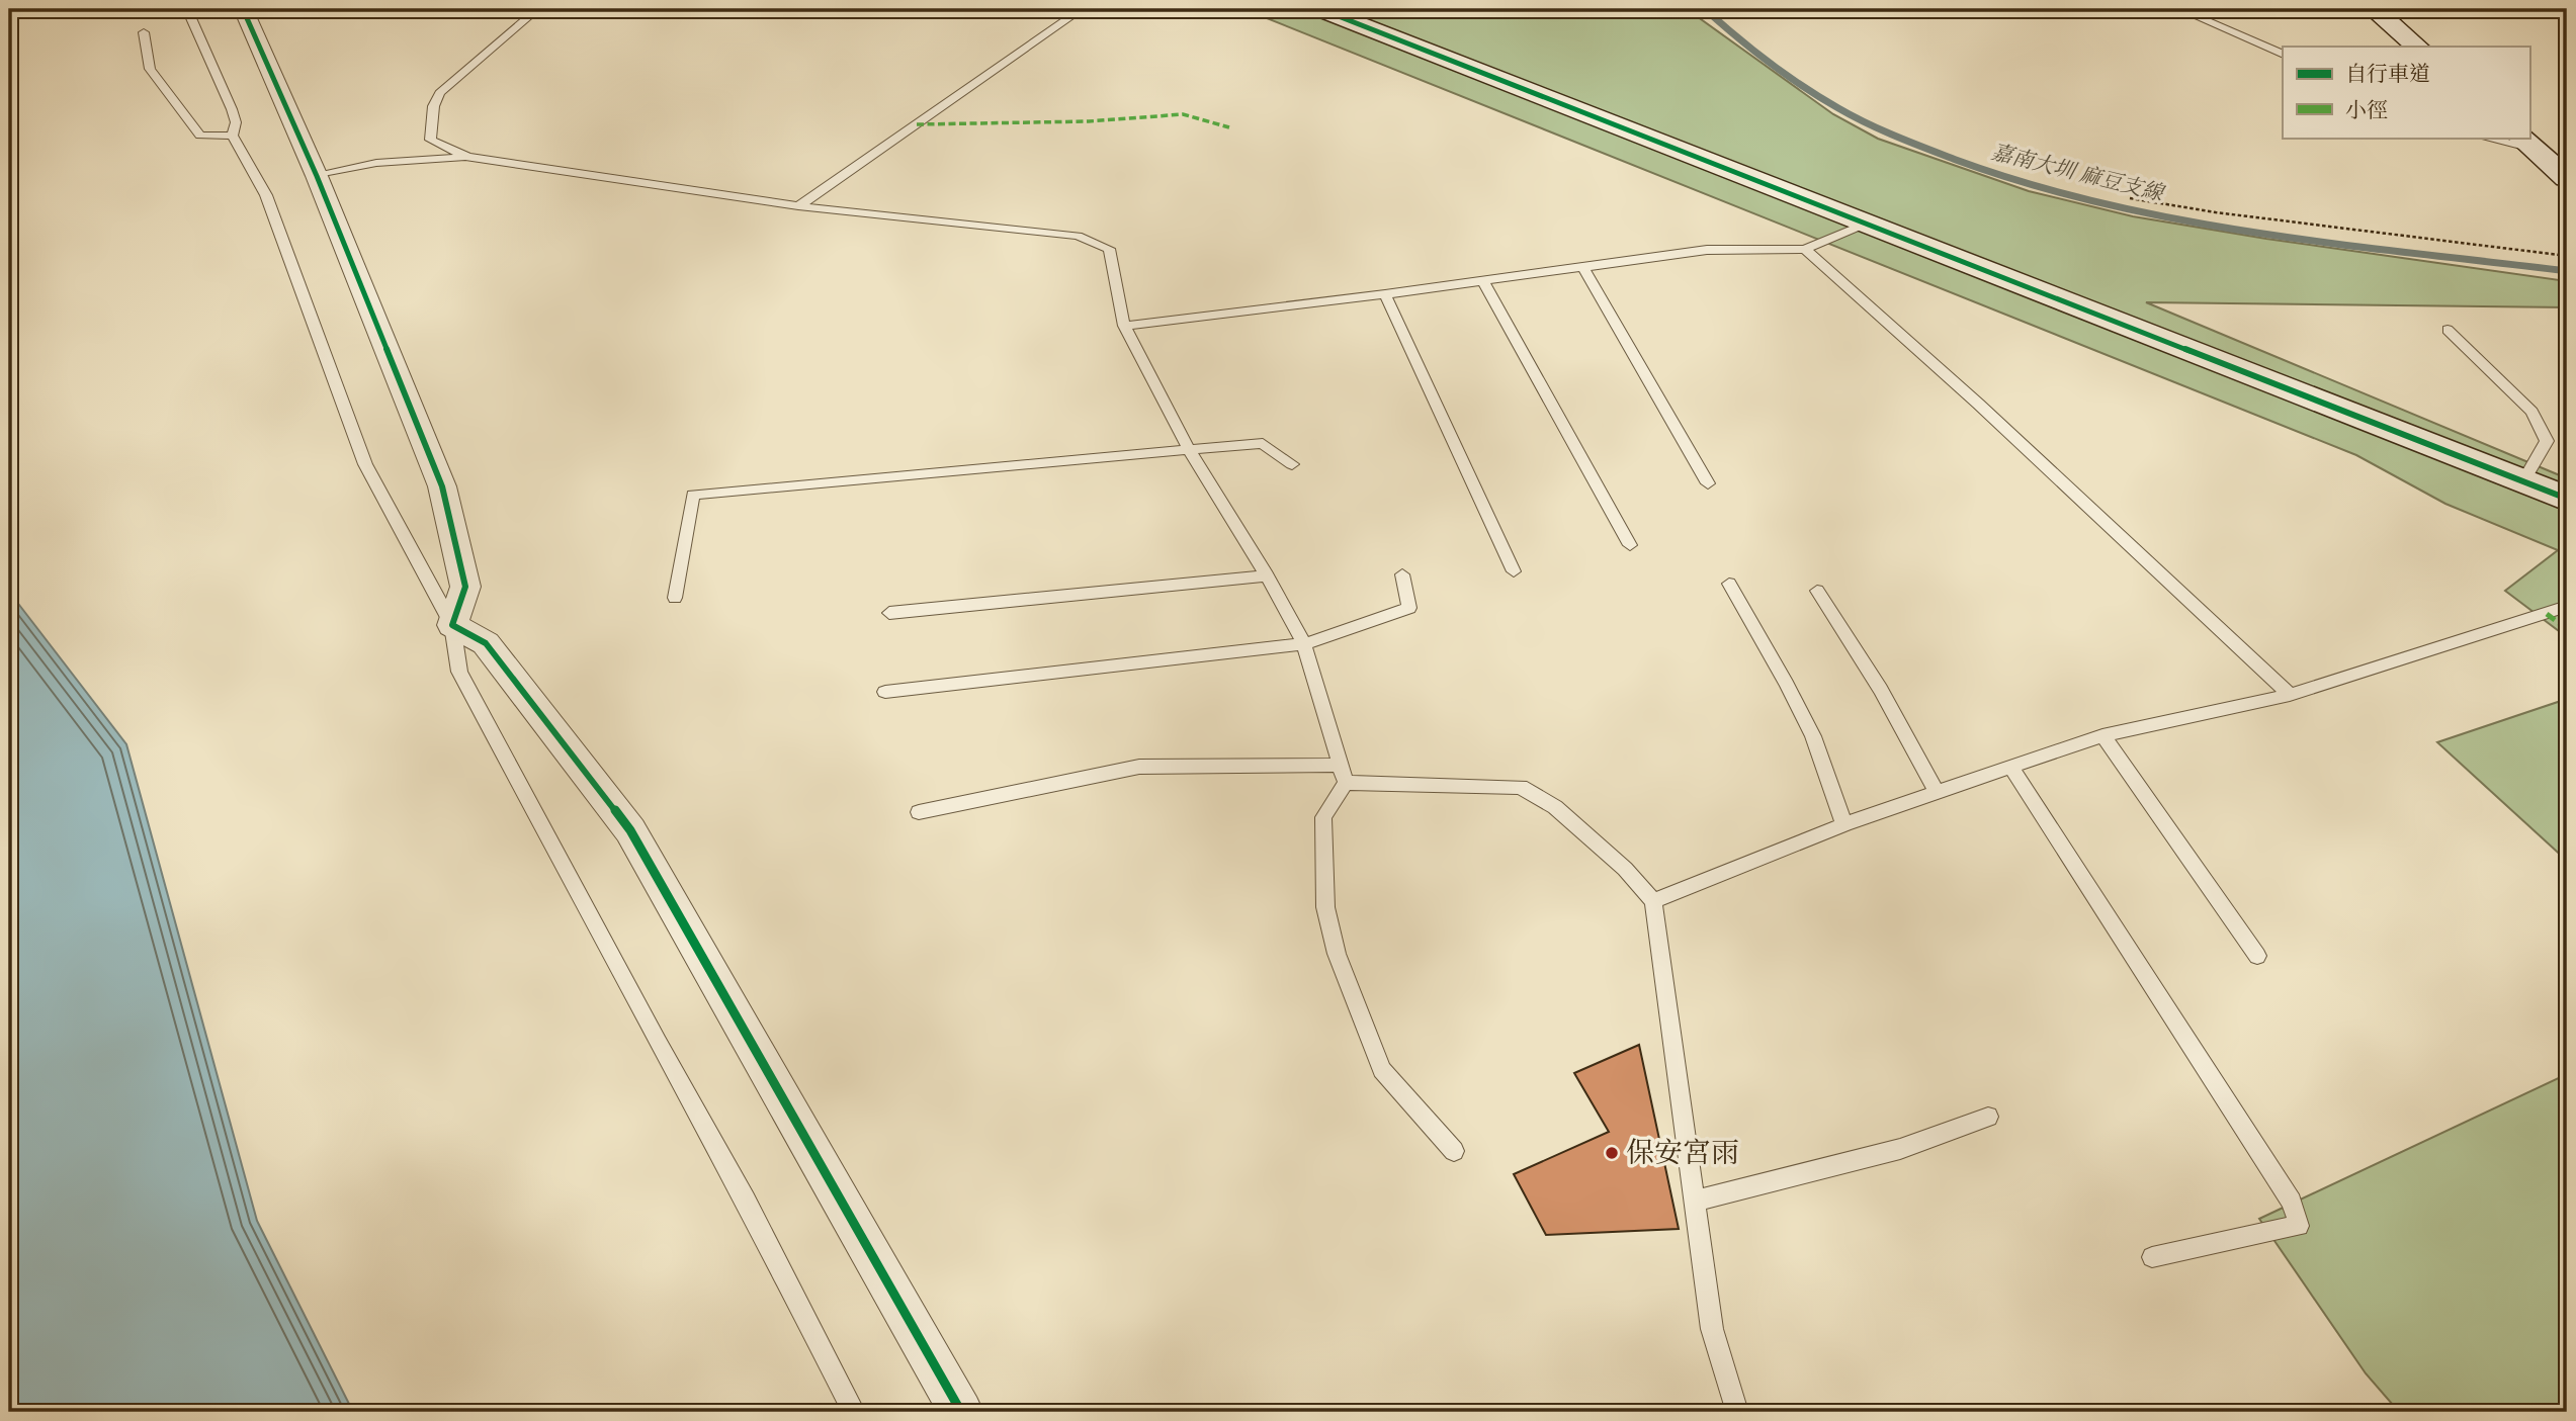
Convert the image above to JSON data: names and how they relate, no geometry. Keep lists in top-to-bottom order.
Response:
{
  "water": ["嘉南大圳 麻豆支線"],
  "places": ["保安宮雨"],
  "legend": ["自行車道", "小徑"]
}
